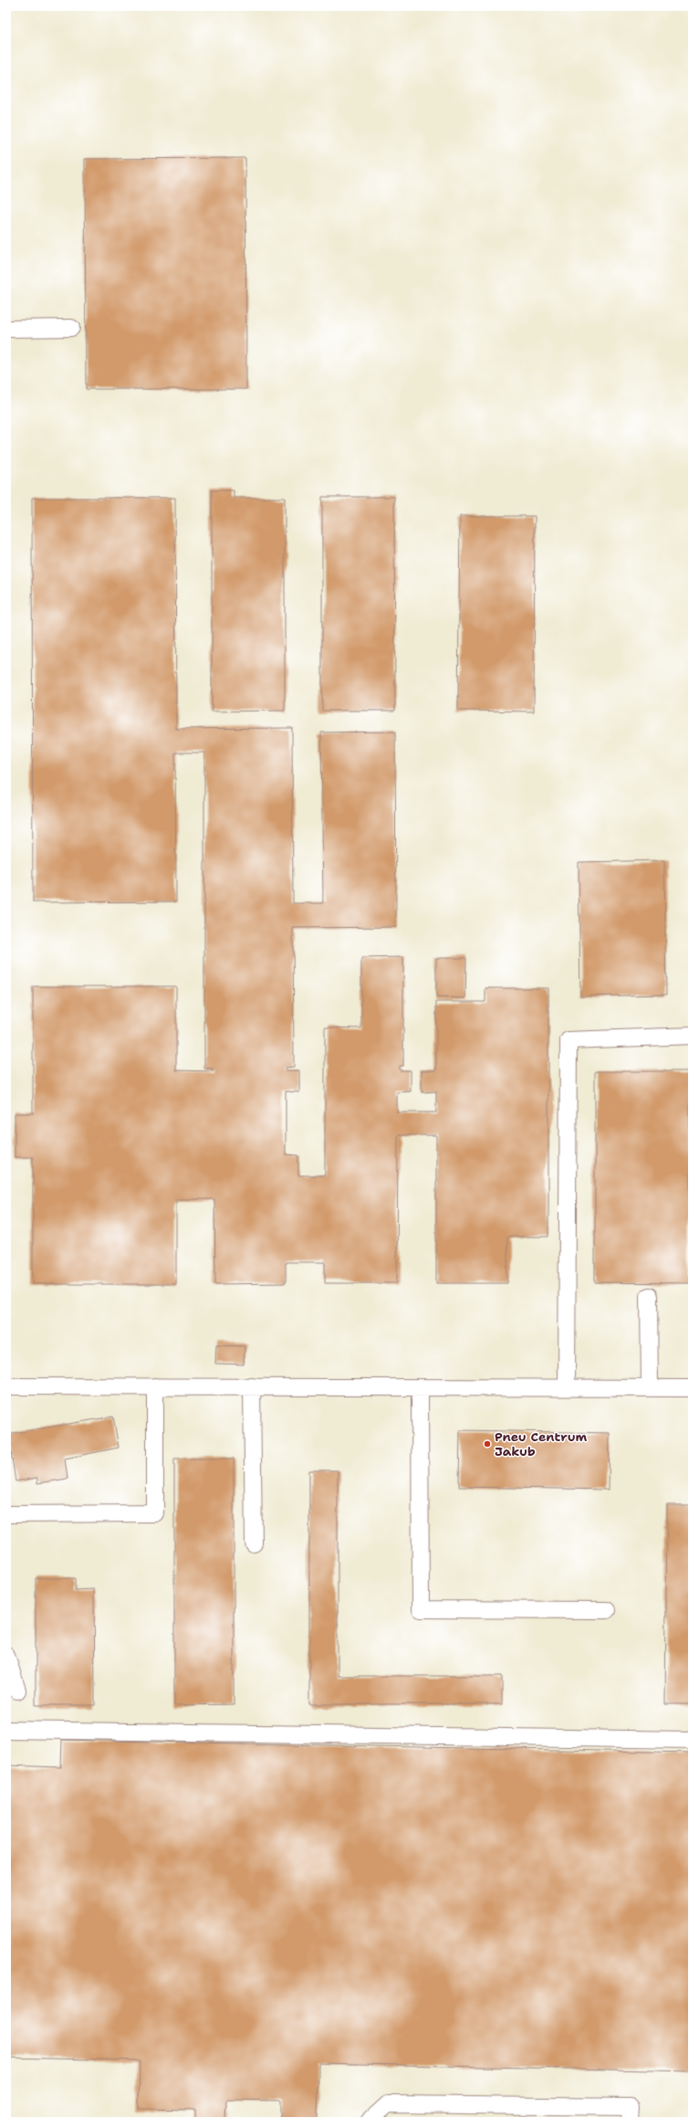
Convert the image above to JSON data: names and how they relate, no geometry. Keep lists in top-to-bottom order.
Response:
{
  "places": ["Pneu Centrum Jakub"]
}
